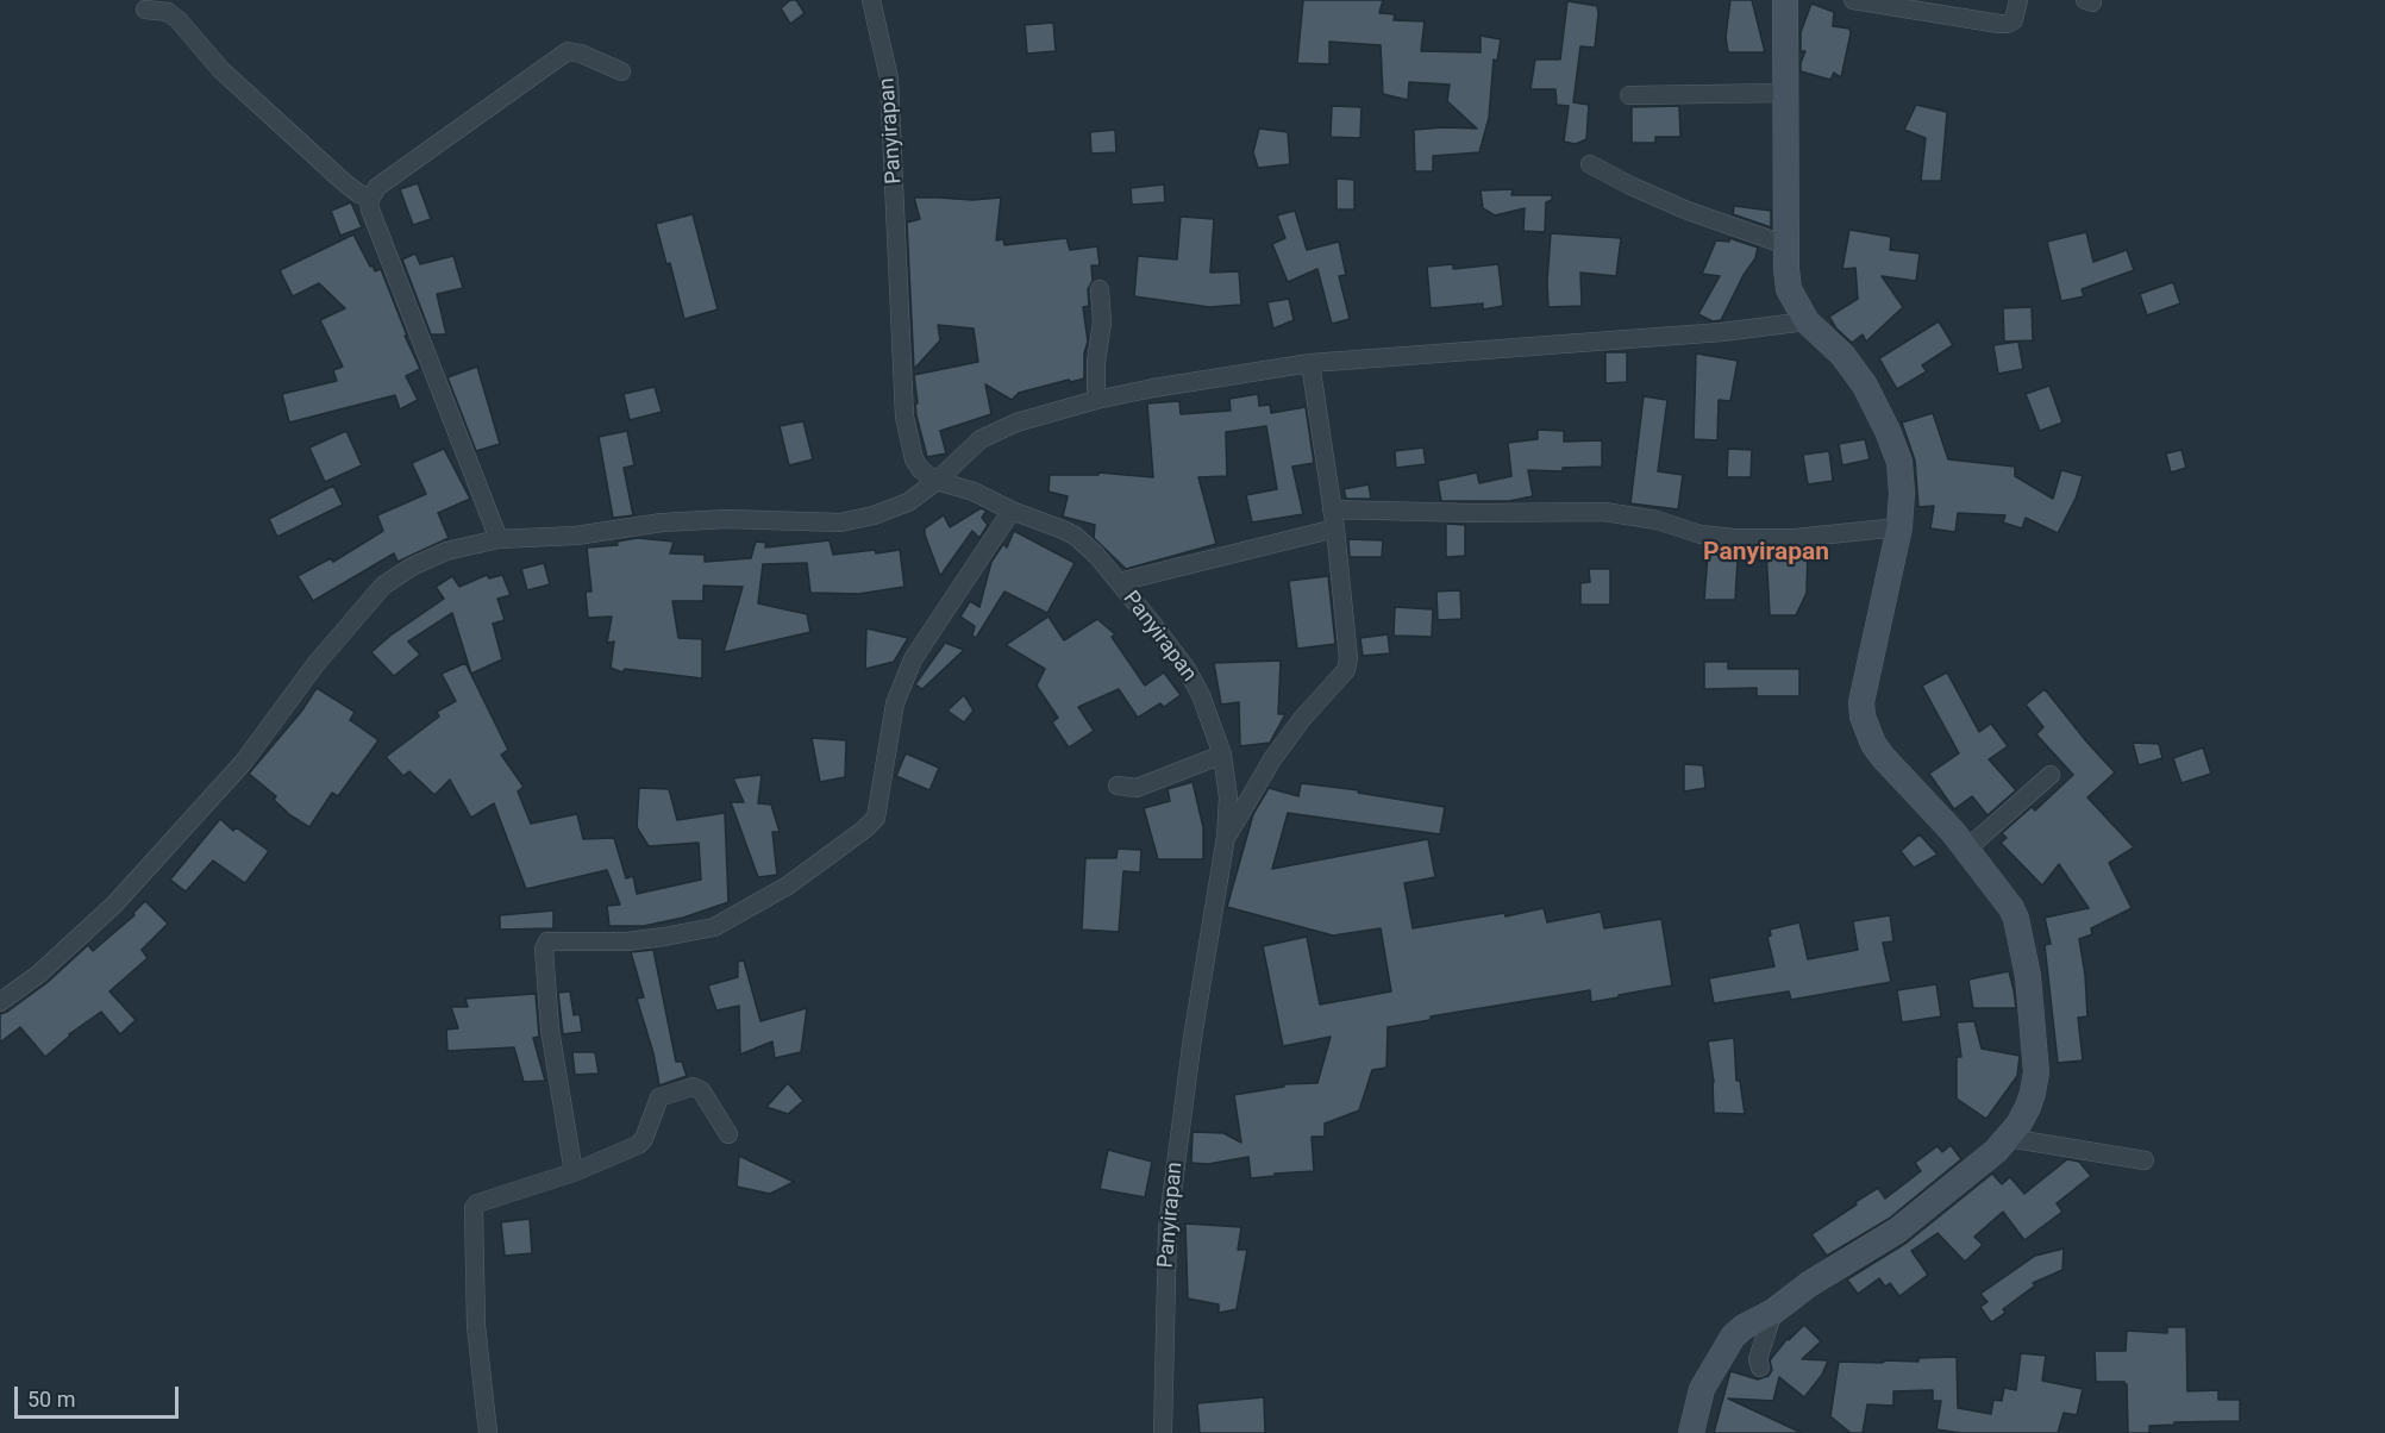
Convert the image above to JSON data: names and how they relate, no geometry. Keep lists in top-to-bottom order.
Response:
{
  "streets": {
    "street": ["Panyirapan"]
  },
  "districts": ["Panyirapan"],
  "scale_bar": "50 m"
}
